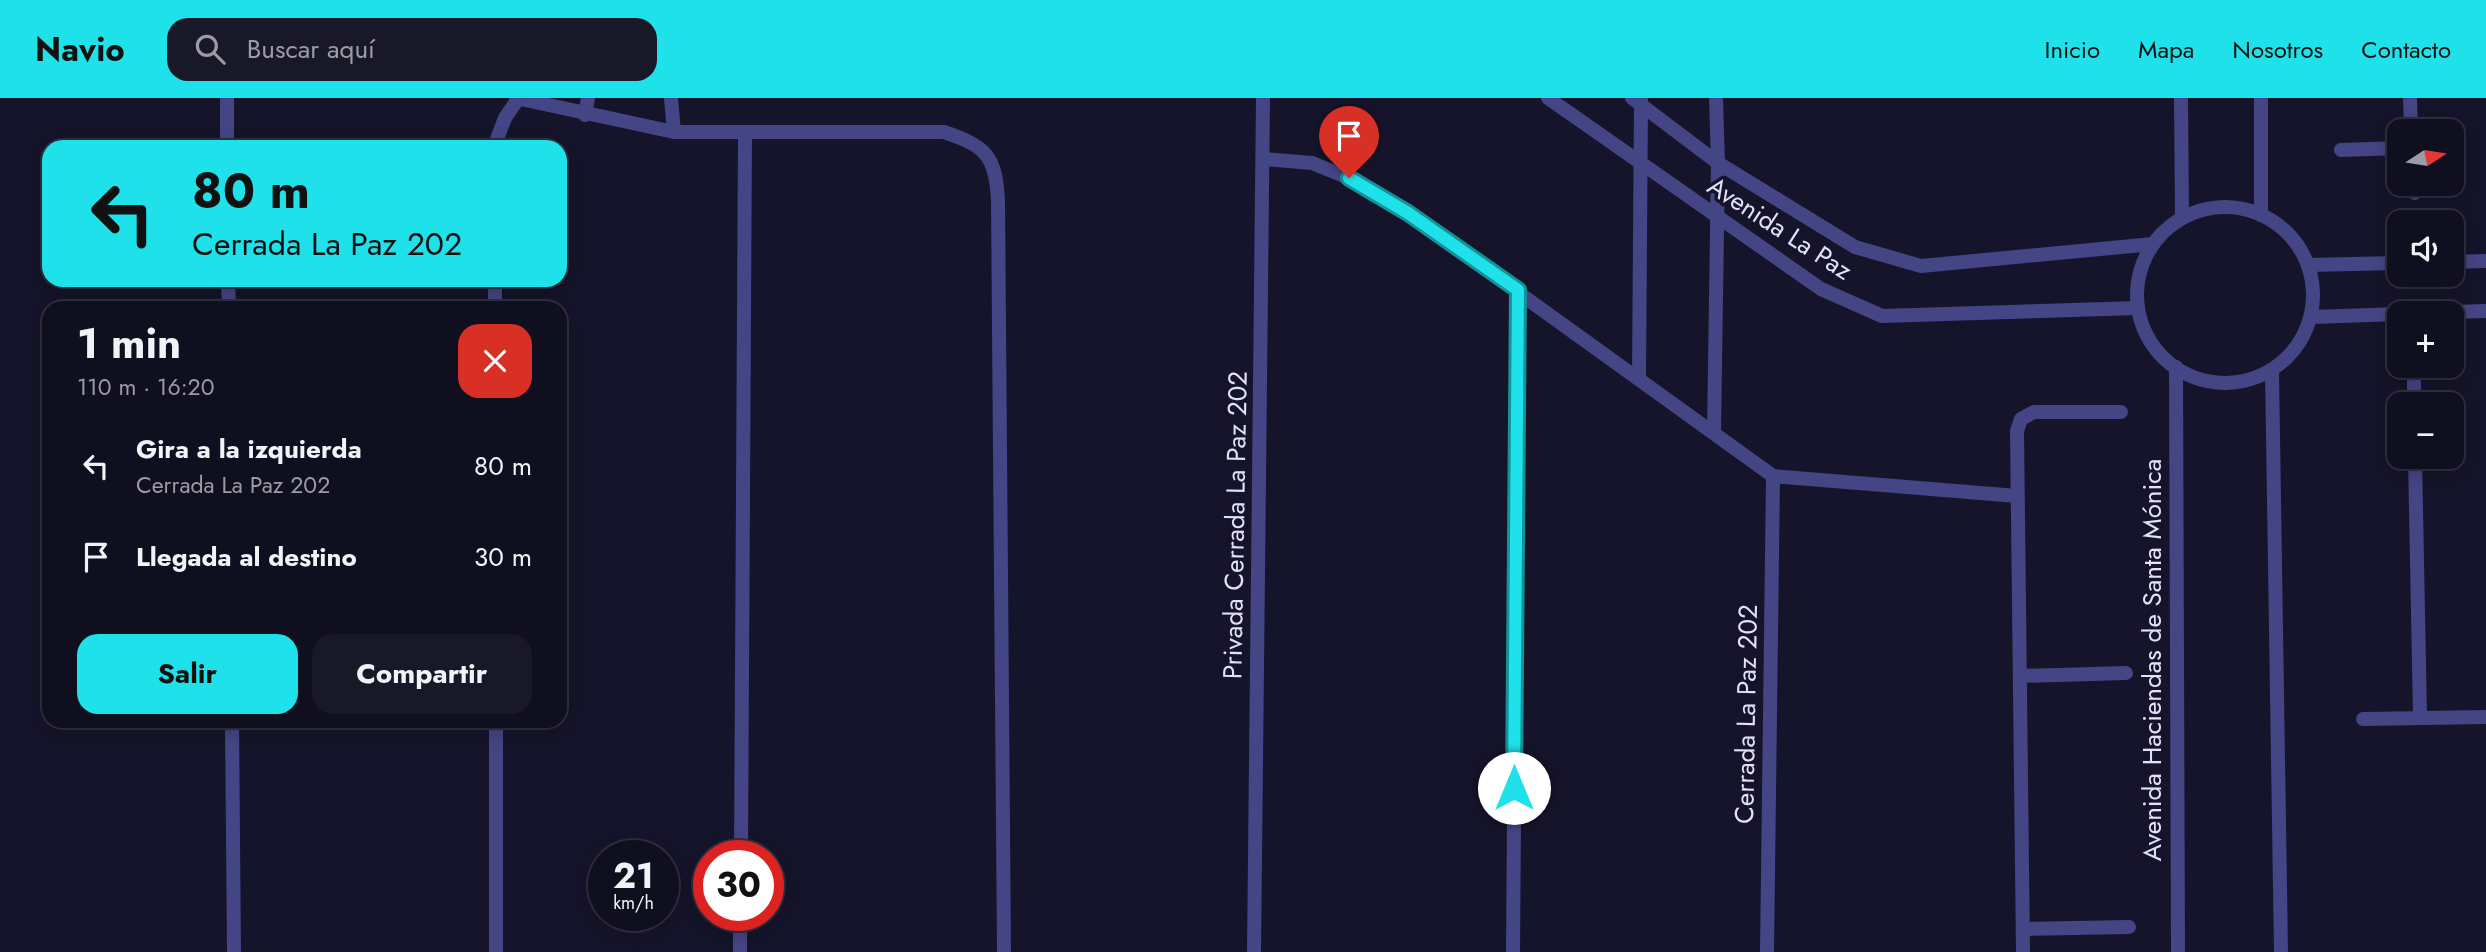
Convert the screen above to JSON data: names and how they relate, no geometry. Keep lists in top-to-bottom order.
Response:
{
  "streets": {
    "street": [
      "Avenida La Paz",
      "Privada Cerrada La Paz 202",
      "Avenida Haciendas de Santa Mónica",
      "Cerrada La Paz 202"
    ]
  },
  "crossings": [
    ["Avenida La Paz", "Avenida Haciendas de Santa Mónica"]
  ],
  "north": "right",
  "page": {
    "header": "Navio",
    "search": "Buscar aquí",
    "nav": [
      "Inicio",
      "Mapa",
      "Nosotros",
      "Contacto"
    ],
    "map_buttons": ["+", "−"],
    "turn": ["80 m", "Cerrada La Paz 202"],
    "heading": ["1 min", "110 m · 16:20"],
    "list": [
      {
        "name": "Gira a la izquierda",
        "note": "Cerrada La Paz 202",
        "value": "80 m"
      },
      {
        "name": "Llegada al destino",
        "value": "30 m"
      }
    ],
    "buttons": ["Salir", "Compartir"],
    "speed": "21 km/h",
    "limit": "30"
  }
}
